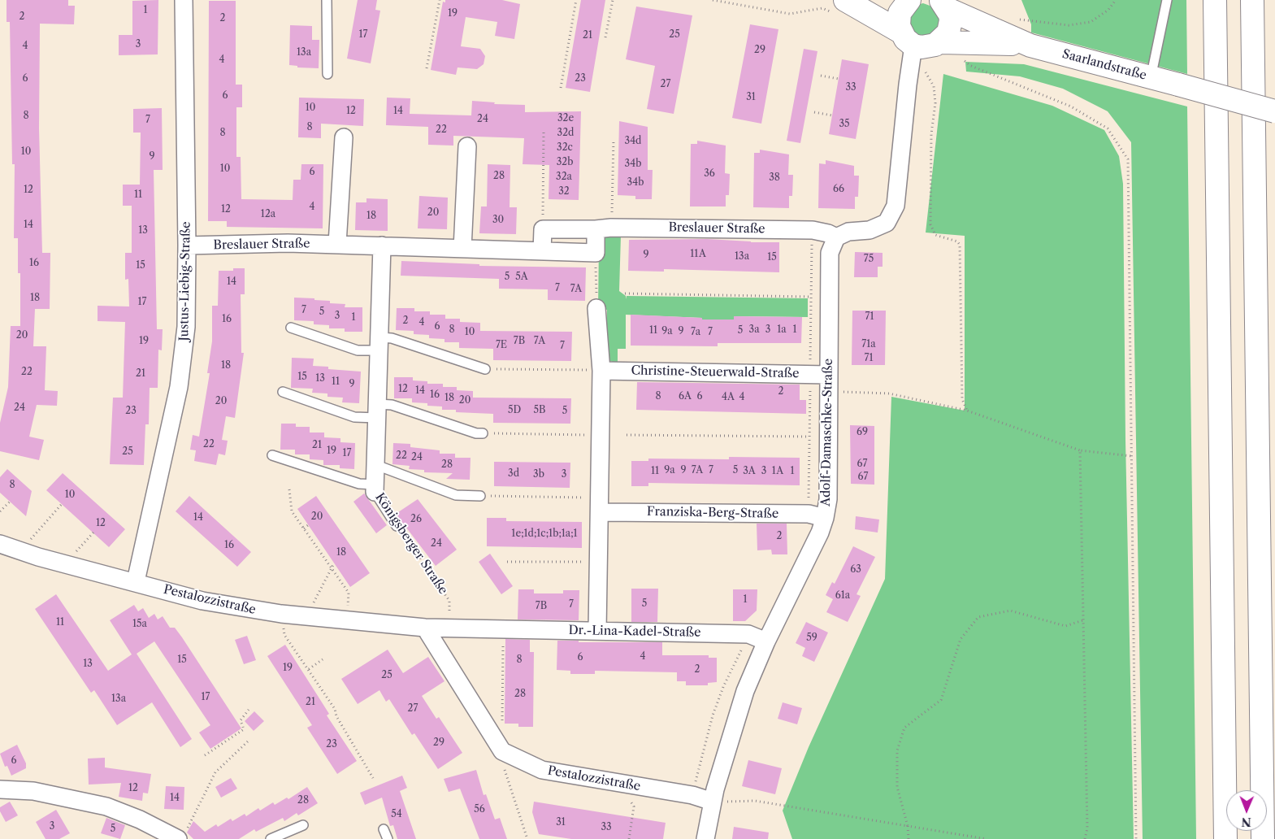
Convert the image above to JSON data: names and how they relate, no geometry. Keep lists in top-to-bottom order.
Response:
{
  "streets": {
    "main road": ["Saarlandstraße"],
    "street": [
      "Breslauer Straße",
      "Justus-Liebig-Straße",
      "Christine-Steuerwald-Straße",
      "Adolf-Damaschke-Straße",
      "Franziska-Berg-Straße",
      "Königsberger Straße",
      "Pestalozzistraße",
      "Dr.-Lina-Kadel-Straße"
    ]
  },
  "crossings": [
    ["Breslauer Straße", "Justus-Liebig-Straße"],
    ["Breslauer Straße", "Adolf-Damaschke-Straße"],
    ["Breslauer Straße", "Königsberger Straße"],
    ["Justus-Liebig-Straße", "Pestalozzistraße"],
    ["Christine-Steuerwald-Straße", "Adolf-Damaschke-Straße"],
    ["Adolf-Damaschke-Straße", "Franziska-Berg-Straße"],
    ["Adolf-Damaschke-Straße", "Pestalozzistraße"],
    ["Adolf-Damaschke-Straße", "Dr.-Lina-Kadel-Straße"],
    ["Königsberger Straße", "Pestalozzistraße"],
    ["Pestalozzistraße", "Dr.-Lina-Kadel-Straße"]
  ],
  "house_numbers": [
    "1",
    "19",
    "2",
    "2",
    "17",
    "25",
    "21",
    "3",
    "4",
    "29",
    "13a",
    "4",
    "6",
    "23",
    "27",
    "33",
    "6",
    "31",
    "10",
    "12",
    "14",
    "8",
    "32e",
    "24",
    "7",
    "35",
    "8",
    "22",
    "8",
    "32d",
    "34d",
    "32c",
    "10",
    "9",
    "32b",
    "34b",
    "10",
    "6",
    "36",
    "28",
    "32a",
    "38",
    "34b",
    "66",
    "12",
    "32",
    "11",
    "4",
    "12",
    "20",
    "12a",
    "18",
    "30",
    "14",
    "13",
    "11A",
    "9",
    "13a",
    "15",
    "75",
    "16",
    "15",
    "5",
    "5A",
    "14",
    "7",
    "7A",
    "18",
    "17",
    "7",
    "5",
    "3",
    "71",
    "1",
    "16",
    "2",
    "4",
    "6",
    "8",
    "3a",
    "3",
    "1a",
    "1",
    "11",
    "5",
    "9a",
    "9",
    "10",
    "7a",
    "7",
    "20",
    "19",
    "7B",
    "7A",
    "71a",
    "7E",
    "7",
    "71",
    "18",
    "22",
    "21",
    "15",
    "13",
    "11",
    "9",
    "12",
    "14",
    "2",
    "16",
    "8",
    "6A",
    "6",
    "4A",
    "4",
    "18",
    "20",
    "20",
    "24",
    "5D",
    "5B",
    "23",
    "5",
    "69",
    "22",
    "21",
    "19",
    "25",
    "17",
    "22",
    "24",
    "67",
    "28",
    "9a",
    "9",
    "7A",
    "7",
    "5",
    "11",
    "3A",
    "3",
    "1A",
    "1",
    "3d",
    "3b",
    "3",
    "67",
    "8",
    "10",
    "20",
    "14",
    "26",
    "12",
    "1e;1d;1c;1b;1a;1",
    "2",
    "24",
    "16",
    "18",
    "63",
    "61a",
    "1",
    "5",
    "7",
    "7B",
    "11",
    "15a",
    "59",
    "4",
    "6",
    "15",
    "8",
    "13",
    "19",
    "2",
    "25",
    "28",
    "17",
    "13a",
    "21",
    "27",
    "29",
    "23",
    "6",
    "12",
    "14",
    "28",
    "56",
    "54",
    "31",
    "3",
    "33",
    "5"
  ],
  "north": "bottom"
}
